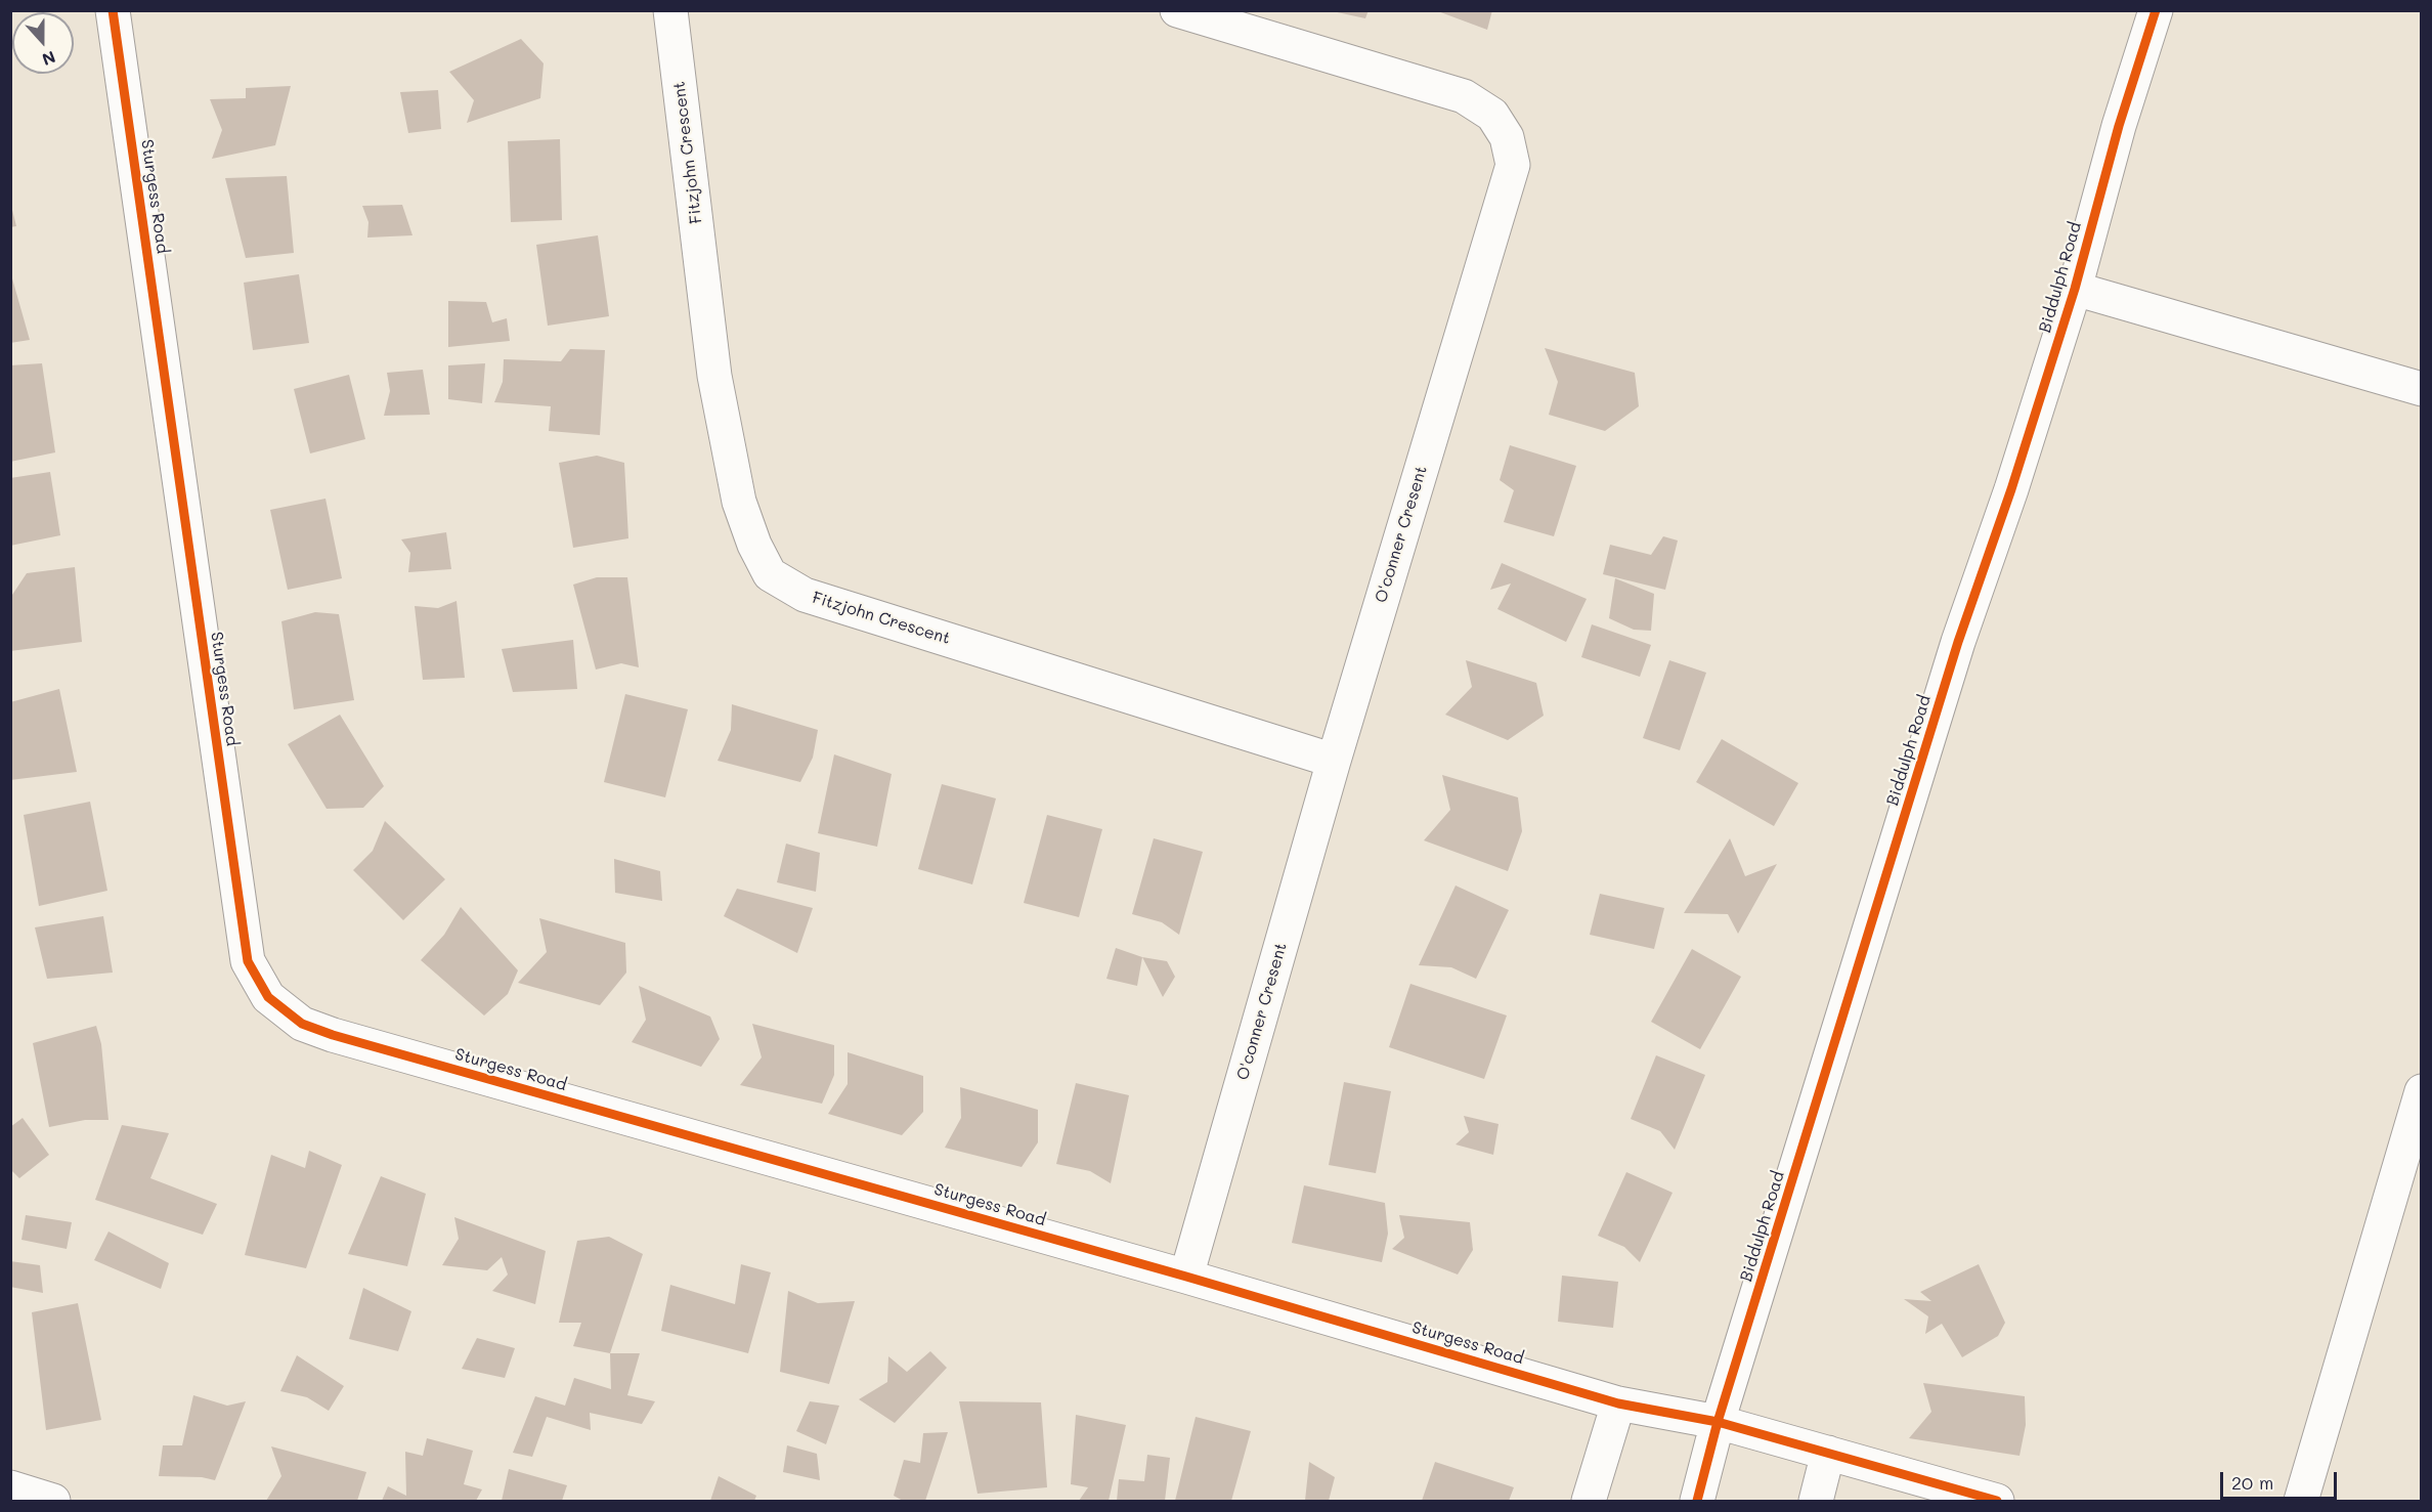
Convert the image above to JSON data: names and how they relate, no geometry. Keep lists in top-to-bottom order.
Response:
{
  "streets": {
    "street": [
      "Fitzjohn Crescent",
      "Sturgess Road",
      "Biddulph Road",
      "O'conner Cresent"
    ]
  },
  "crossings": [
    ["Fitzjohn Crescent", "O'conner Cresent"],
    ["Sturgess Road", "Biddulph Road"],
    ["Sturgess Road", "O'conner Cresent"]
  ],
  "scale_bar": "20 m",
  "north": "bottom"
}
